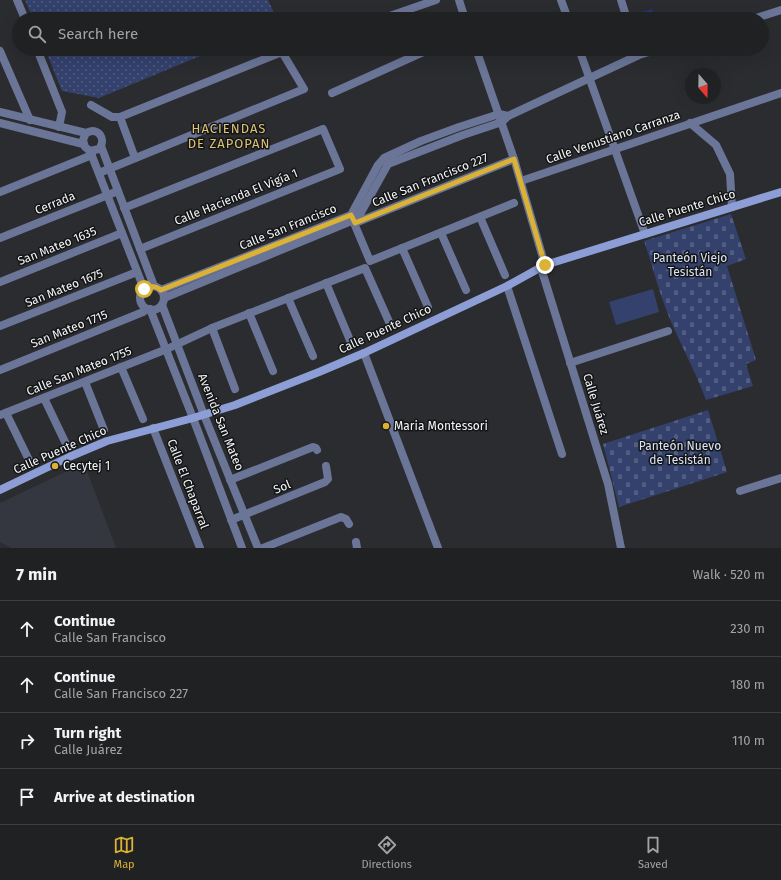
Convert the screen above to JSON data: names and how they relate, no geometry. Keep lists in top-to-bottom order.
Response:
{
  "streets": {
    "main road": ["Calle Puente Chico"],
    "street": [
      "Calle Venustiano Carranza",
      "Calle San Francisco 227",
      "Calle Hacienda El Vigía 1",
      "Cerrada",
      "Calle San Francisco",
      "San Mateo 1635",
      "San Mateo 1675",
      "San Mateo 1715",
      "Calle San Mateo 1755",
      "Calle Juárez",
      "Avenida San Mateo",
      "Calle El Chaparral",
      "Sol"
    ]
  },
  "crossings": [
    ["Calle Venustiano Carranza", "Calle Juárez"],
    ["Calle San Francisco 227", "Calle San Francisco"],
    ["Calle San Francisco 227", "Calle Juárez"],
    ["Calle Hacienda El Vigía 1", "Avenida San Mateo"],
    ["Cerrada", "Avenida San Mateo"],
    ["Calle Puente Chico", "Calle Juárez"],
    ["Calle Puente Chico", "Avenida San Mateo"],
    ["Calle Puente Chico", "Calle El Chaparral"],
    ["Calle San Francisco", "San Mateo 1715"],
    ["Calle San Francisco", "Avenida San Mateo"],
    ["San Mateo 1635", "Avenida San Mateo"],
    ["San Mateo 1675", "Avenida San Mateo"],
    ["San Mateo 1715", "Avenida San Mateo"],
    ["Calle San Mateo 1755", "Avenida San Mateo"],
    ["Avenida San Mateo", "Sol"]
  ],
  "districts": ["HACIENDAS DE ZAPOPAN"],
  "parks": ["Panteón Viejo Tesistán", "Panteón Nuevo de Tesistán"],
  "places": ["Maria Montessori", "Cecytej 1"],
  "north": "bottom",
  "page": {
    "search": "Search here",
    "heading": ["7 min", "Walk · 520 m"],
    "list": [
      ["Continue", "Calle San Francisco", "230 m"],
      ["Continue", "Calle San Francisco 227", "180 m"],
      ["Turn right", "Calle Juárez", "110 m"],
      "Arrive at destination"
    ],
    "nav": ["Map", "Directions", "Saved"]
  }
}
